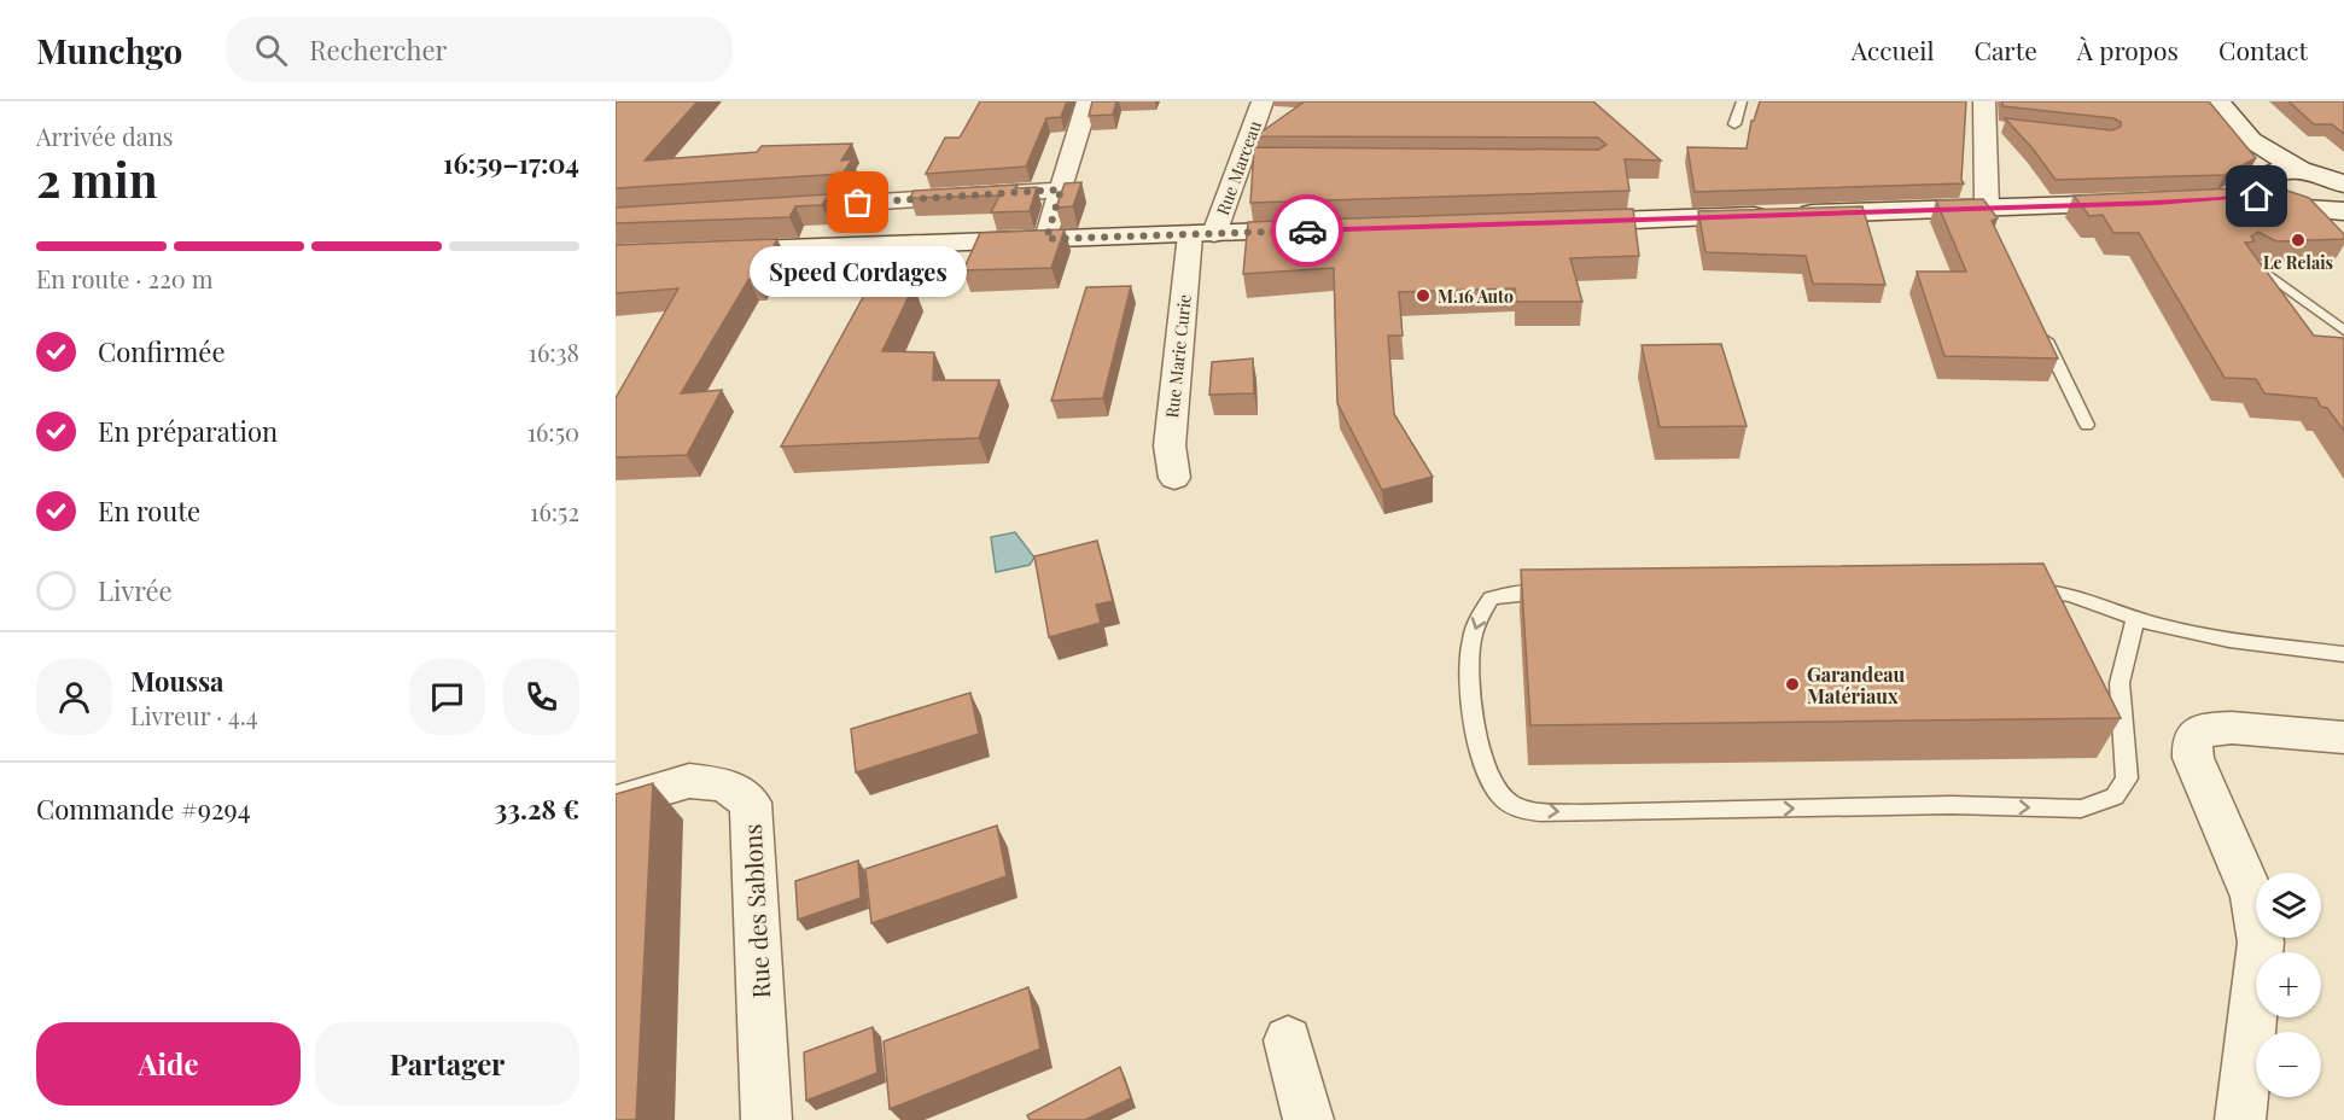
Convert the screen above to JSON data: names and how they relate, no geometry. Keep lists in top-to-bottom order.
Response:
{
  "streets": {
    "street": ["Rue Marceau", "Rue Marie Curie", "Rue des Sablons"]
  },
  "crossings": [
    ["Rue Marceau", "Rue Marie Curie"]
  ],
  "places": [
    "Speed Cordages",
    "Le Relais",
    "M.16 Auto",
    "Garandeau Matériaux"
  ],
  "page": {
    "header": "Munchgo",
    "search": "Rechercher",
    "nav": [
      "Accueil",
      "Carte",
      "À propos",
      "Contact"
    ],
    "heading": ["2 min", "Arrivée dans", "16:59–17:04"],
    "panel": [
      "Moussa",
      "Livreur · 4.4",
      "Commande #9294",
      "33.28 €"
    ],
    "bar": "En route · 220 m",
    "bubble": "Speed Cordages",
    "list": [
      ["Confirmée", "16:38"],
      ["En préparation", "16:50"],
      ["En route", "16:52"],
      "Livrée"
    ],
    "map_buttons": ["+", "−"],
    "buttons": ["Aide", "Partager"]
  }
}
